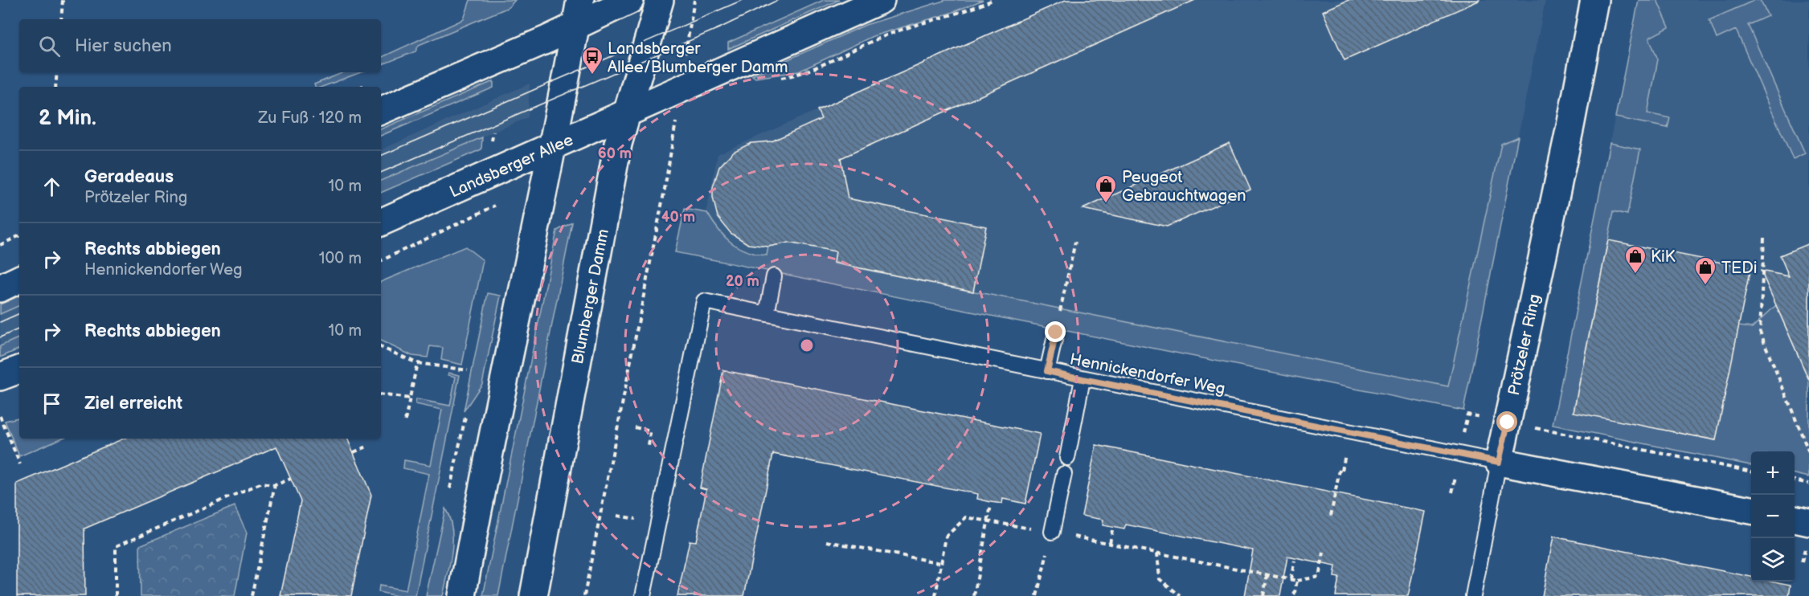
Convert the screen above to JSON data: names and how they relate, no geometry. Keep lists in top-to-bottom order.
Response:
{
  "streets": {
    "main road": ["Landsberger Allee", "Blumberger Damm", "Prötzeler Ring"],
    "lane": ["Hennickendorfer Weg"]
  },
  "crossings": [
    ["Landsberger Allee", "Blumberger Damm"],
    ["Prötzeler Ring", "Hennickendorfer Weg"]
  ],
  "places": {
    "bus stop": ["Landsberger Allee/Blumberger Damm"],
    "shop": ["Peugeot Gebrauchtwagen", "KiK", "TEDi"]
  },
  "page": {
    "search": "Hier suchen",
    "heading": ["2 Min.", "Zu Fuß · 120 m"],
    "list": [
      ["Geradeaus", "Prötzeler Ring", "10 m"],
      ["Rechts abbiegen", "Hennickendorfer Weg", "100 m"],
      ["Rechts abbiegen", "10 m"],
      "Ziel erreicht"
    ],
    "map_buttons": ["+", "−"]
  },
  "rings": ["60 m", "40 m", "20 m"]
}
